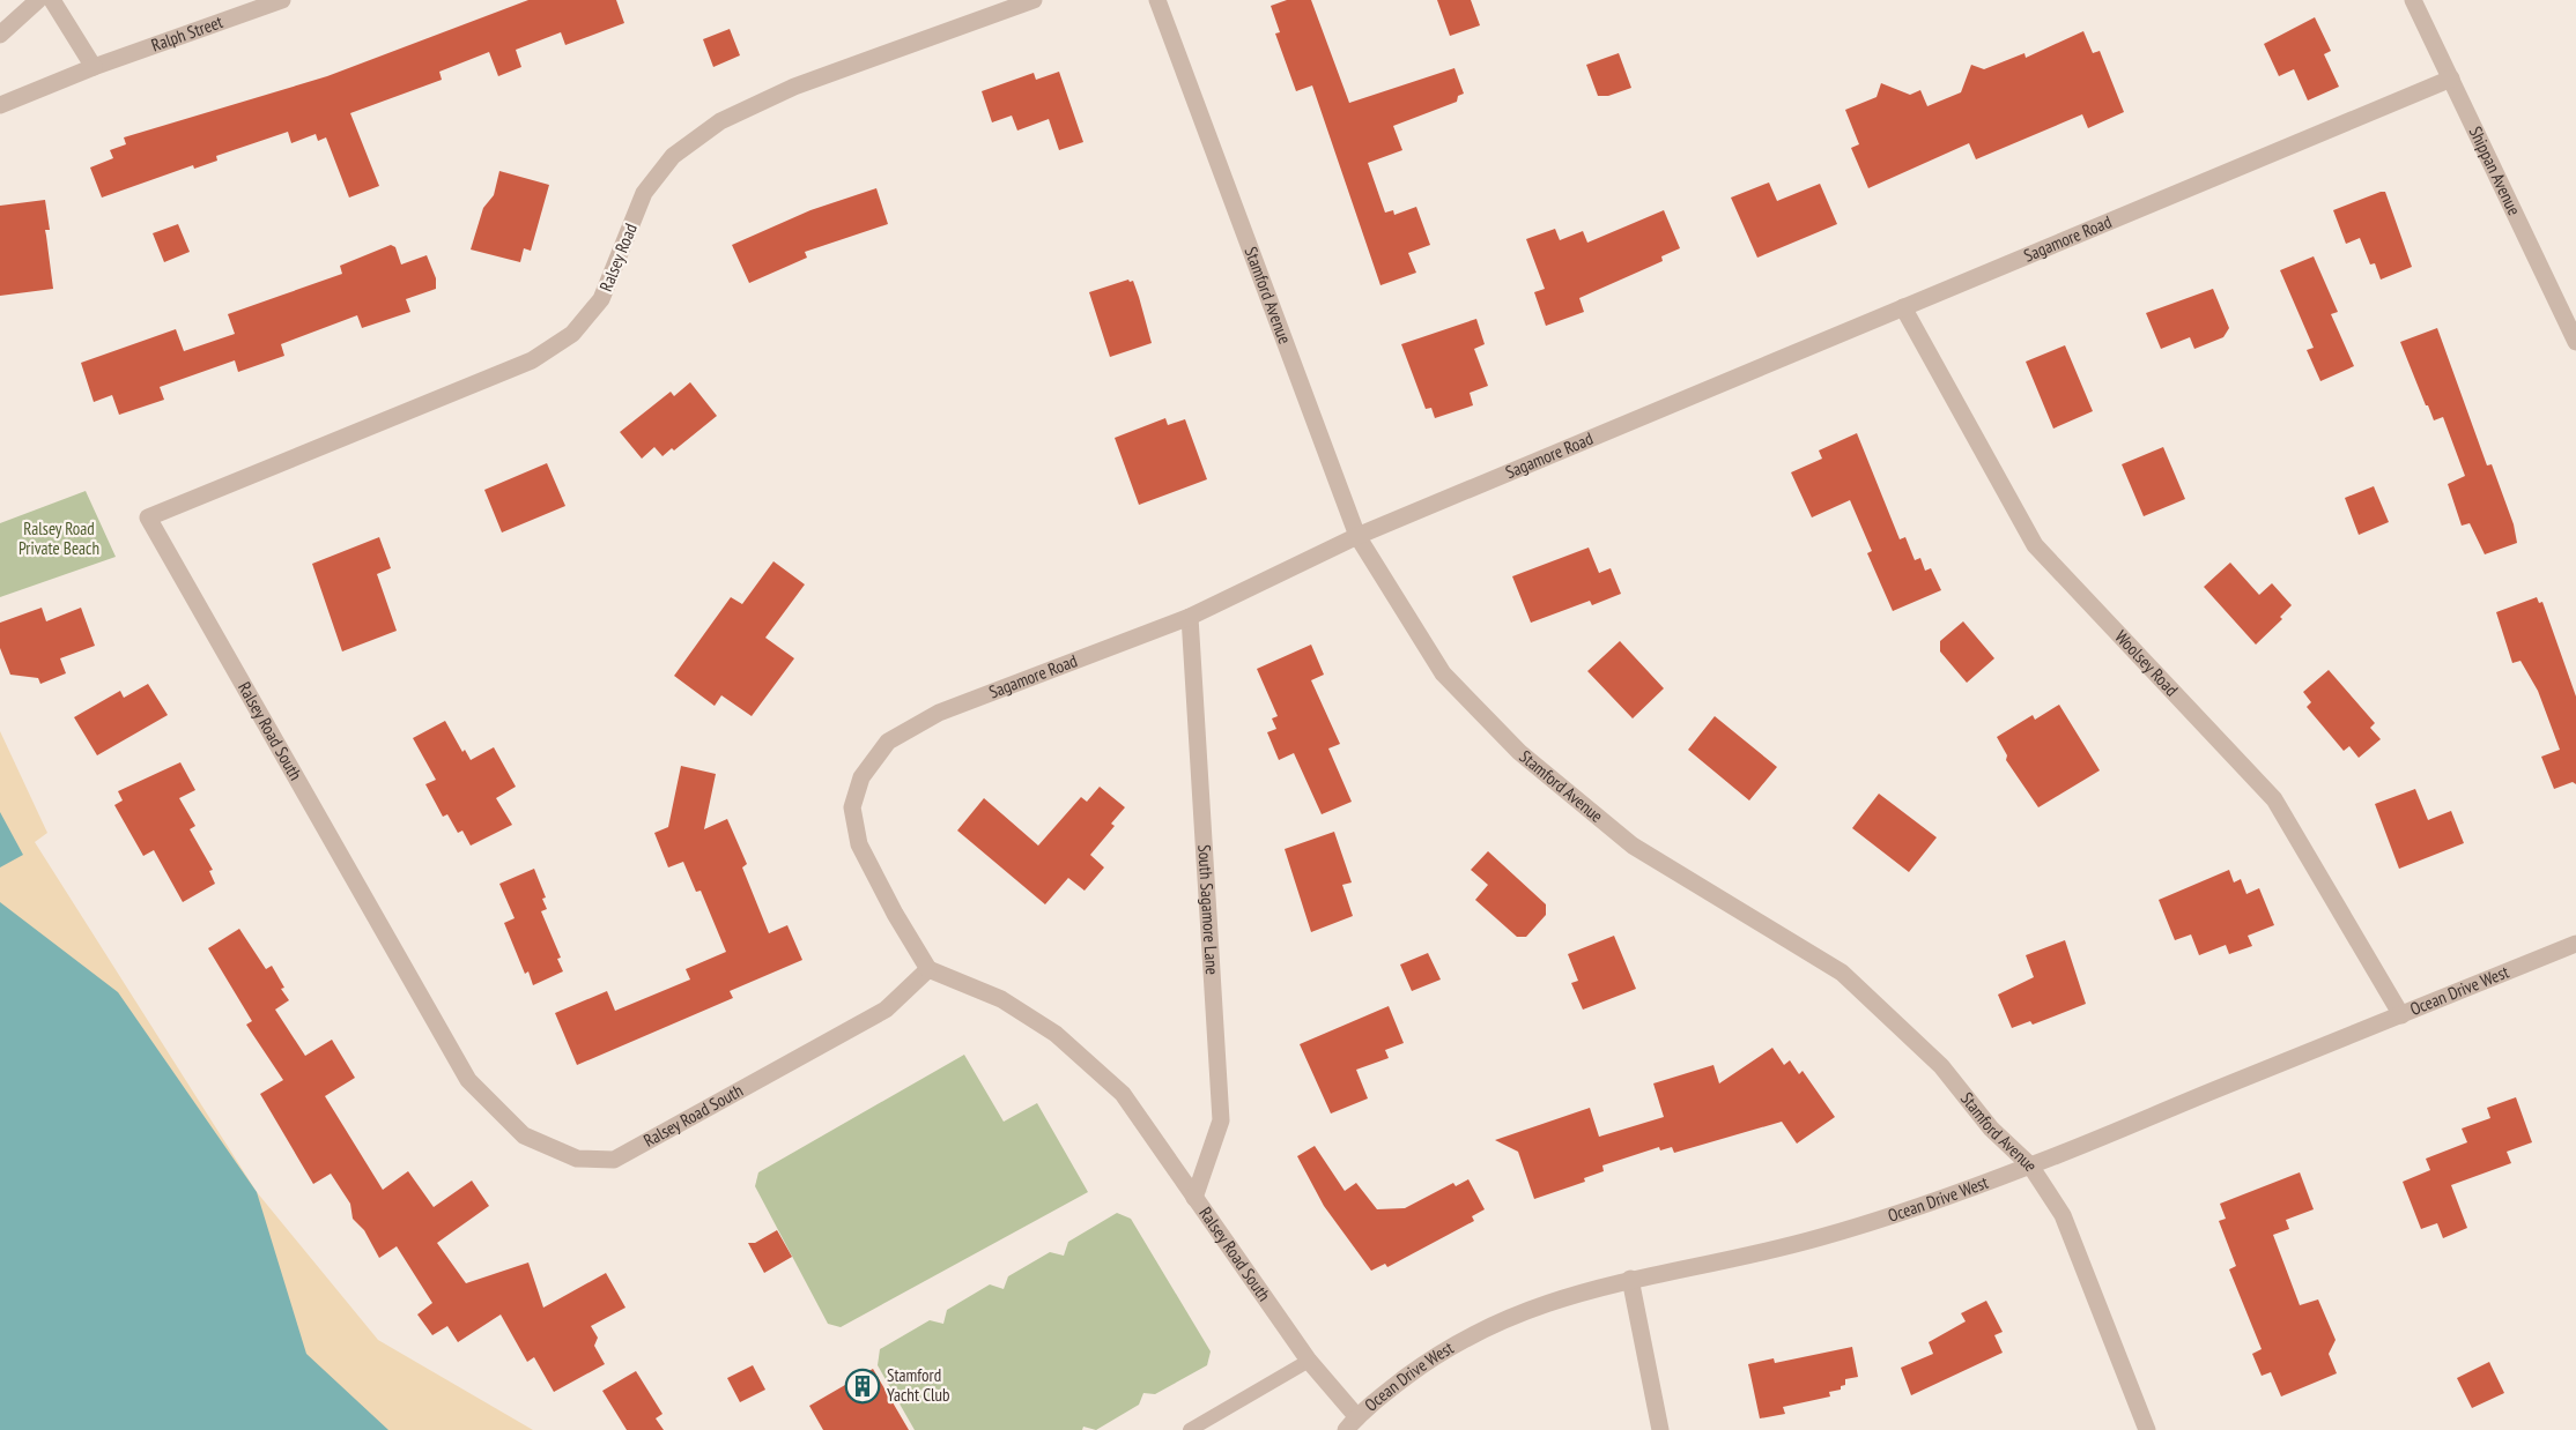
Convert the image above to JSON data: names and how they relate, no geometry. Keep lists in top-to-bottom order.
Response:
{
  "streets": {
    "street": [
      "Ralph Street",
      "Shippan Avenue",
      "Sagamore Road",
      "Ralsey Road",
      "Stamford Avenue",
      "Woolsey Road",
      "Ralsey Road South",
      "South Sagamore Lane",
      "Ocean Drive West"
    ]
  },
  "crossings": [
    ["Shippan Avenue", "Sagamore Road"],
    ["Sagamore Road", "Stamford Avenue"],
    ["Sagamore Road", "Woolsey Road"],
    ["Sagamore Road", "Ralsey Road South"],
    ["Sagamore Road", "South Sagamore Lane"],
    ["Ralsey Road", "Ralsey Road South"],
    ["Stamford Avenue", "Ocean Drive West"],
    ["Woolsey Road", "Ocean Drive West"],
    ["Ralsey Road South", "South Sagamore Lane"],
    ["Ralsey Road South", "Ocean Drive West"]
  ],
  "parks": ["Ralsey Road Private Beach"],
  "places": {
    "building": ["Stamford Yacht Club"]
  }
}
